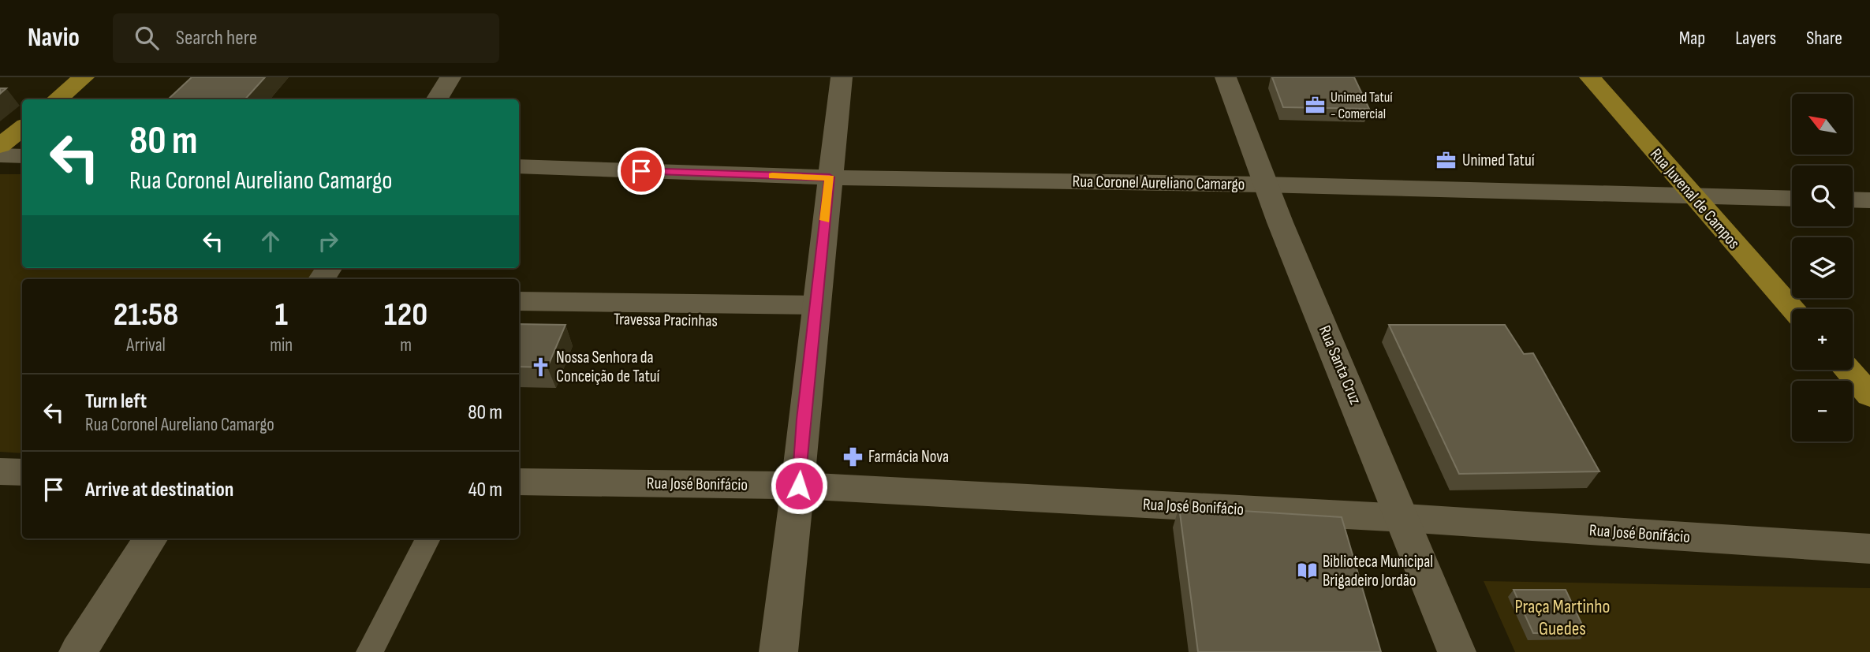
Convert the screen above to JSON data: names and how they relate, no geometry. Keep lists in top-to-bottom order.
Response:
{
  "streets": {
    "main road": ["Rua Juvenal de Campos"],
    "street": [
      "Rua Coronel Aureliano Camargo",
      "Travessa Pracinhas",
      "Rua Santa Cruz",
      "Rua José Bonifácio"
    ]
  },
  "crossings": [
    ["Rua Coronel Aureliano Camargo", "Rua Juvenal de Campos"],
    ["Rua Coronel Aureliano Camargo", "Rua Santa Cruz"],
    ["Rua Santa Cruz", "Rua José Bonifácio"]
  ],
  "parks": ["Praça Martinho Guedes"],
  "places": {
    "office": ["Unimed Tatuí - Comercial", "Unimed Tatuí"],
    "church": ["Nossa Senhora da Conceição de Tatuí"],
    "pharmacy": ["Farmácia Nova"],
    "library": ["Biblioteca Municipal Brigadeiro Jordão"]
  },
  "north": "top left",
  "page": {
    "header": "Navio",
    "search": "Search here",
    "nav": ["Map", "Layers", "Share"],
    "map_buttons": ["+", "−"],
    "turn": ["80 m", "Rua Coronel Aureliano Camargo"],
    "eta": [
      "21:58",
      "Arrival",
      "1",
      "min",
      "120",
      "m"
    ],
    "list": [
      {
        "name": "Turn left",
        "note": "Rua Coronel Aureliano Camargo",
        "value": "80 m"
      },
      {
        "name": "Arrive at destination",
        "value": "40 m"
      }
    ]
  }
}
